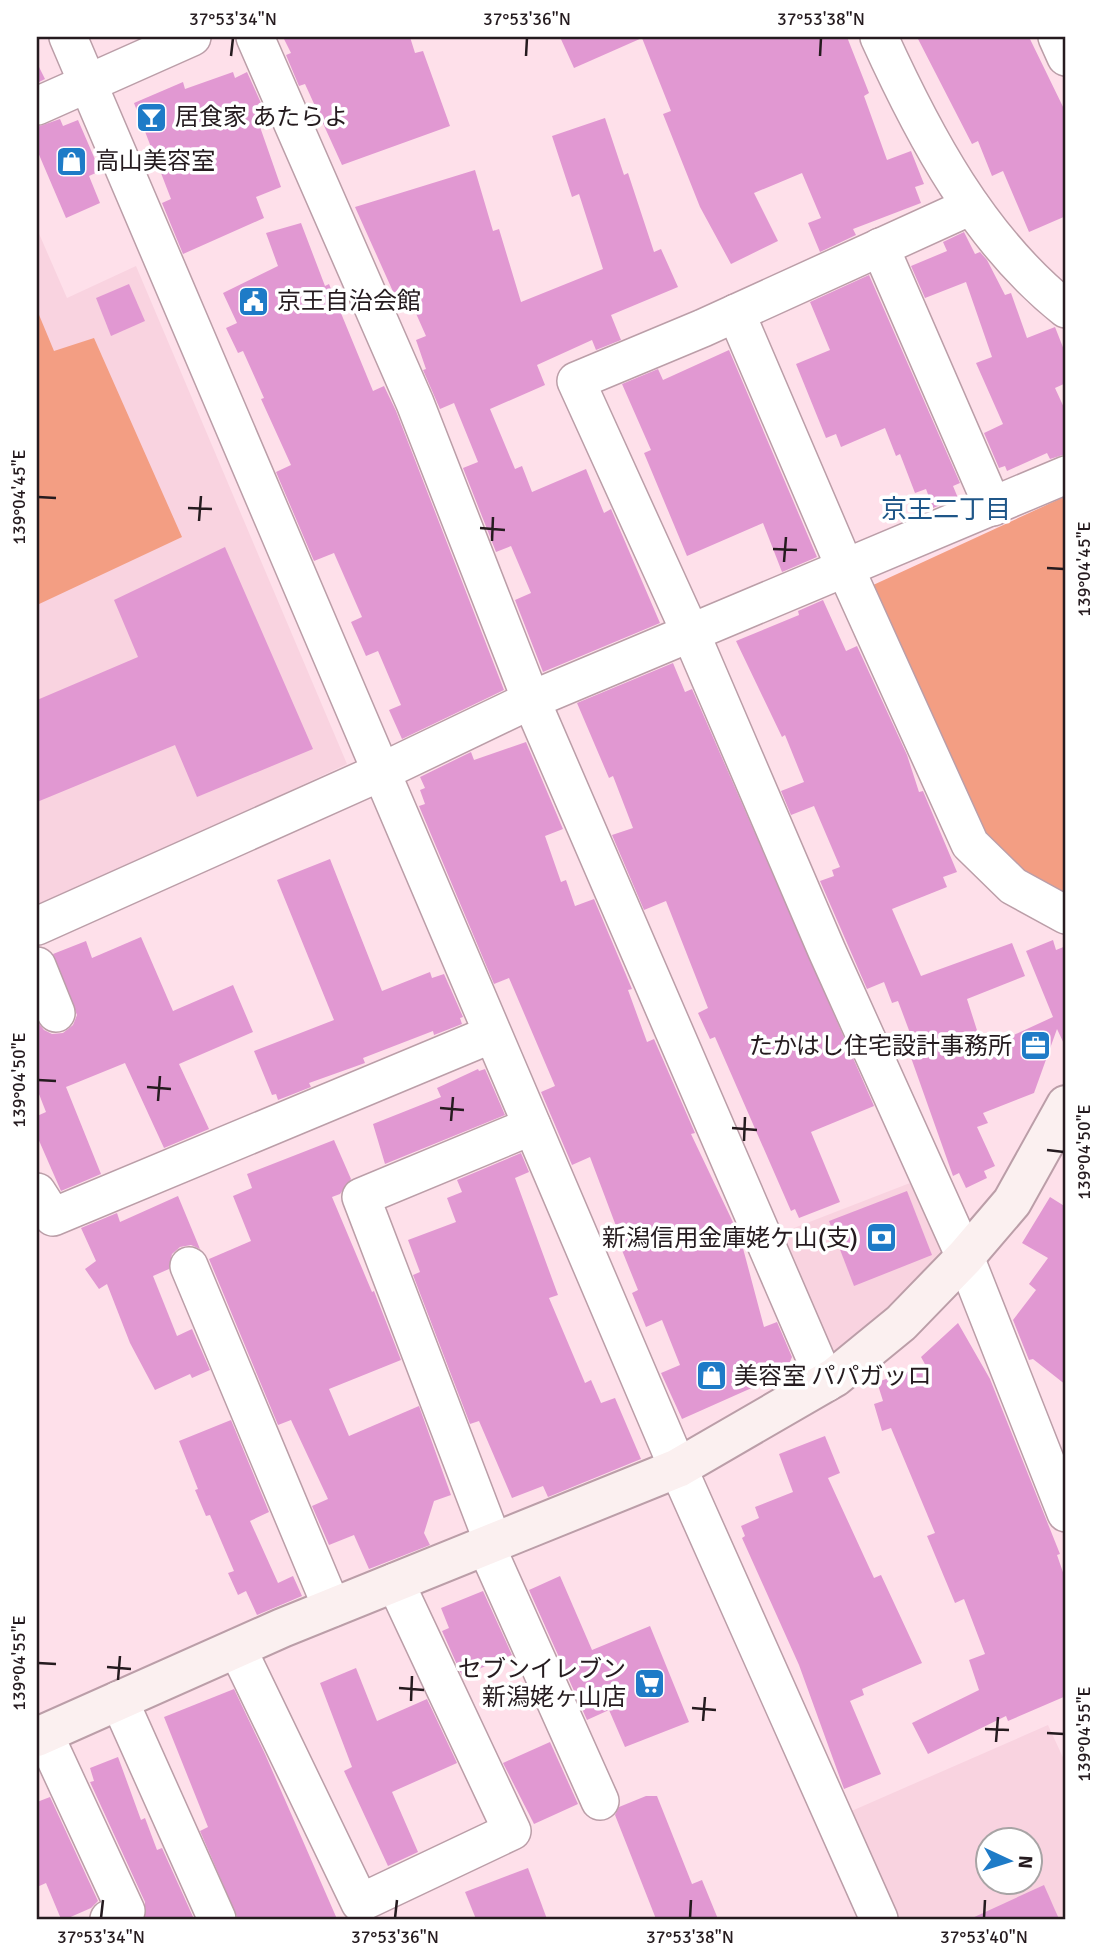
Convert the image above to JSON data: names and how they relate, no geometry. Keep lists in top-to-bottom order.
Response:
{
  "districts": ["京王二丁目"],
  "places": {
    "bar": ["居食家 あたらよ"],
    "shop": ["高山美容室", "美容室 パパガッロ"],
    "public building": ["京王自治会館"],
    "office": ["たかはし住宅設計事務所"],
    "bank": ["新潟信用金庫姥ケ山(支)"],
    "supermarket": ["セブンイレブン 新潟姥ヶ山店"]
  },
  "north": "right",
  "coordinates": [
    "37°53'34\"N",
    "37°53'36\"N",
    "37°53'38\"N",
    "139°04'45\"E",
    "139°04'50\"E",
    "139°04'55\"E",
    "37°53'40\"N"
  ]
}
